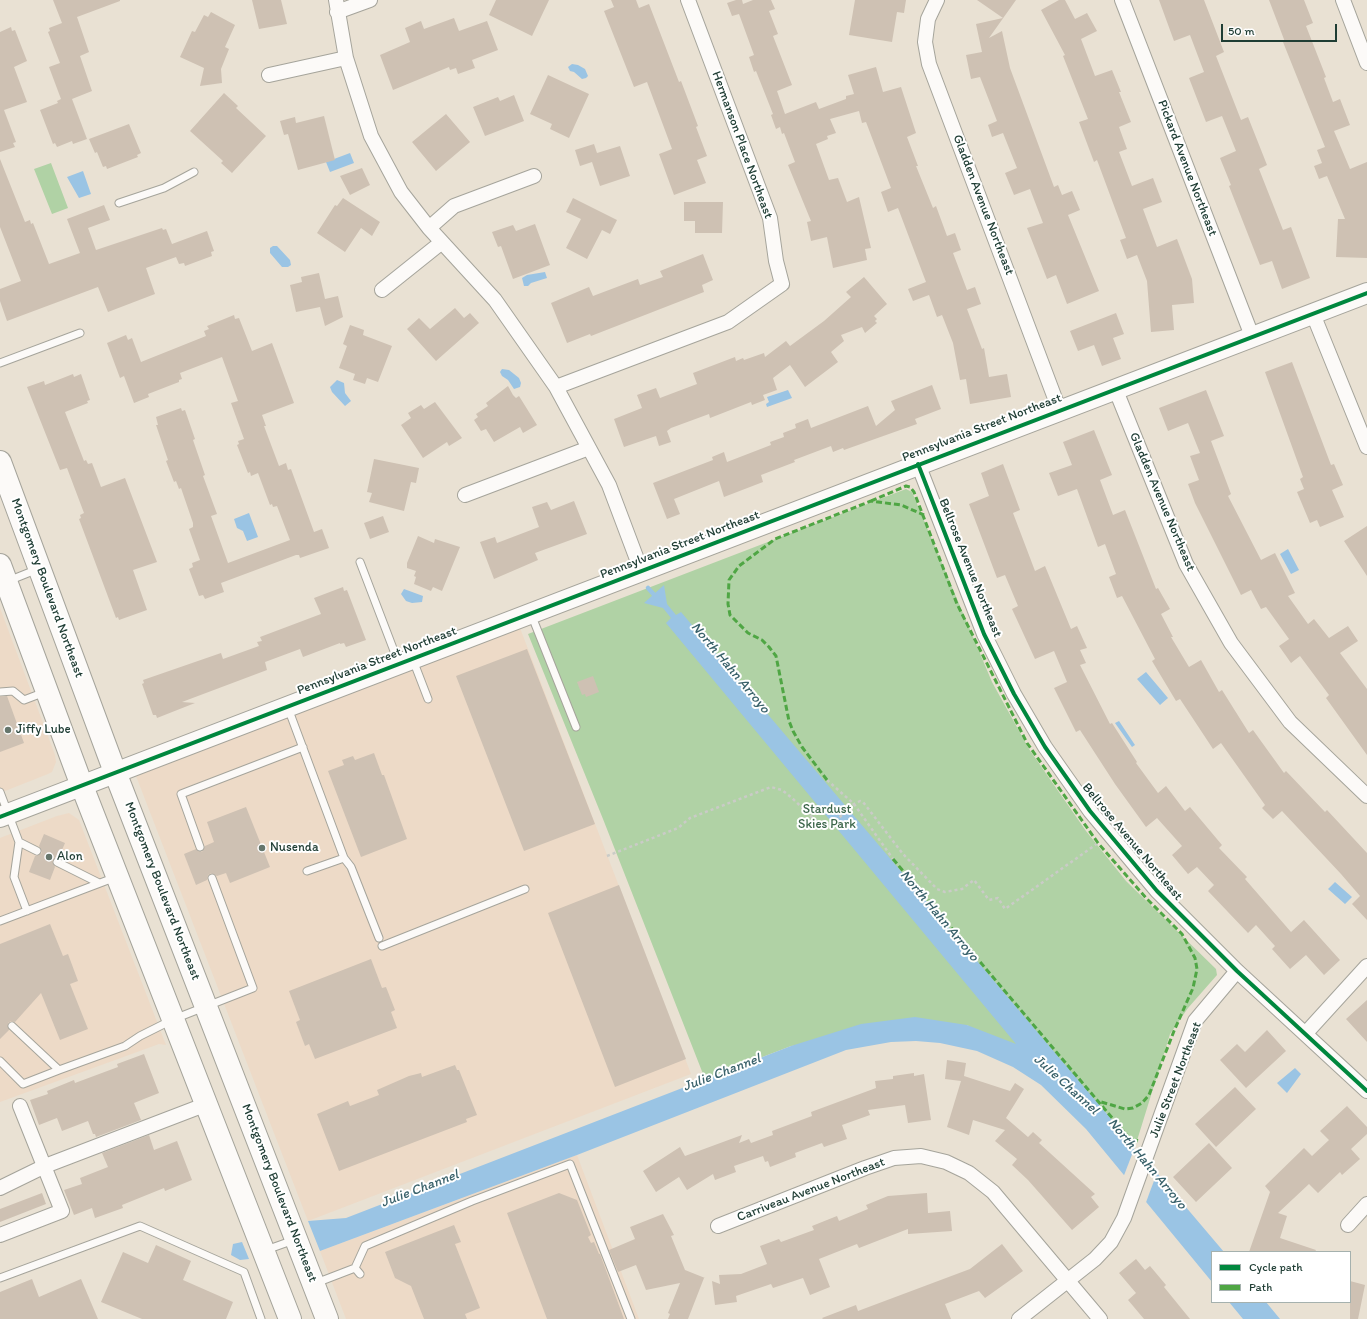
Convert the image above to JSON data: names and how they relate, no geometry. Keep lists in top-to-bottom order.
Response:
{
  "streets": {
    "main road": ["Montgomery Boulevard Northeast"],
    "street": [
      "Hermanson Place Northeast",
      "Pickard Avenue Northeast",
      "Gladden Avenue Northeast",
      "Pennsylvania Street Northeast",
      "Bellrose Avenue Northeast",
      "Julie Street Northeast",
      "Carriveau Avenue Northeast"
    ]
  },
  "crossings": [
    ["Pickard Avenue Northeast", "Pennsylvania Street Northeast"],
    ["Gladden Avenue Northeast", "Pennsylvania Street Northeast"],
    ["Pennsylvania Street Northeast", "Bellrose Avenue Northeast"],
    ["Pennsylvania Street Northeast", "Montgomery Boulevard Northeast"],
    ["Bellrose Avenue Northeast", "Julie Street Northeast"],
    ["Julie Street Northeast", "Carriveau Avenue Northeast"]
  ],
  "water": ["North Hahn Arroyo", "Julie Channel"],
  "parks": ["Stardust Skies Park"],
  "places": ["Jiffy Lube", "Nusenda", "Alon"],
  "legend": ["Cycle path", "Path"],
  "scale_bar": "50 m"
}
